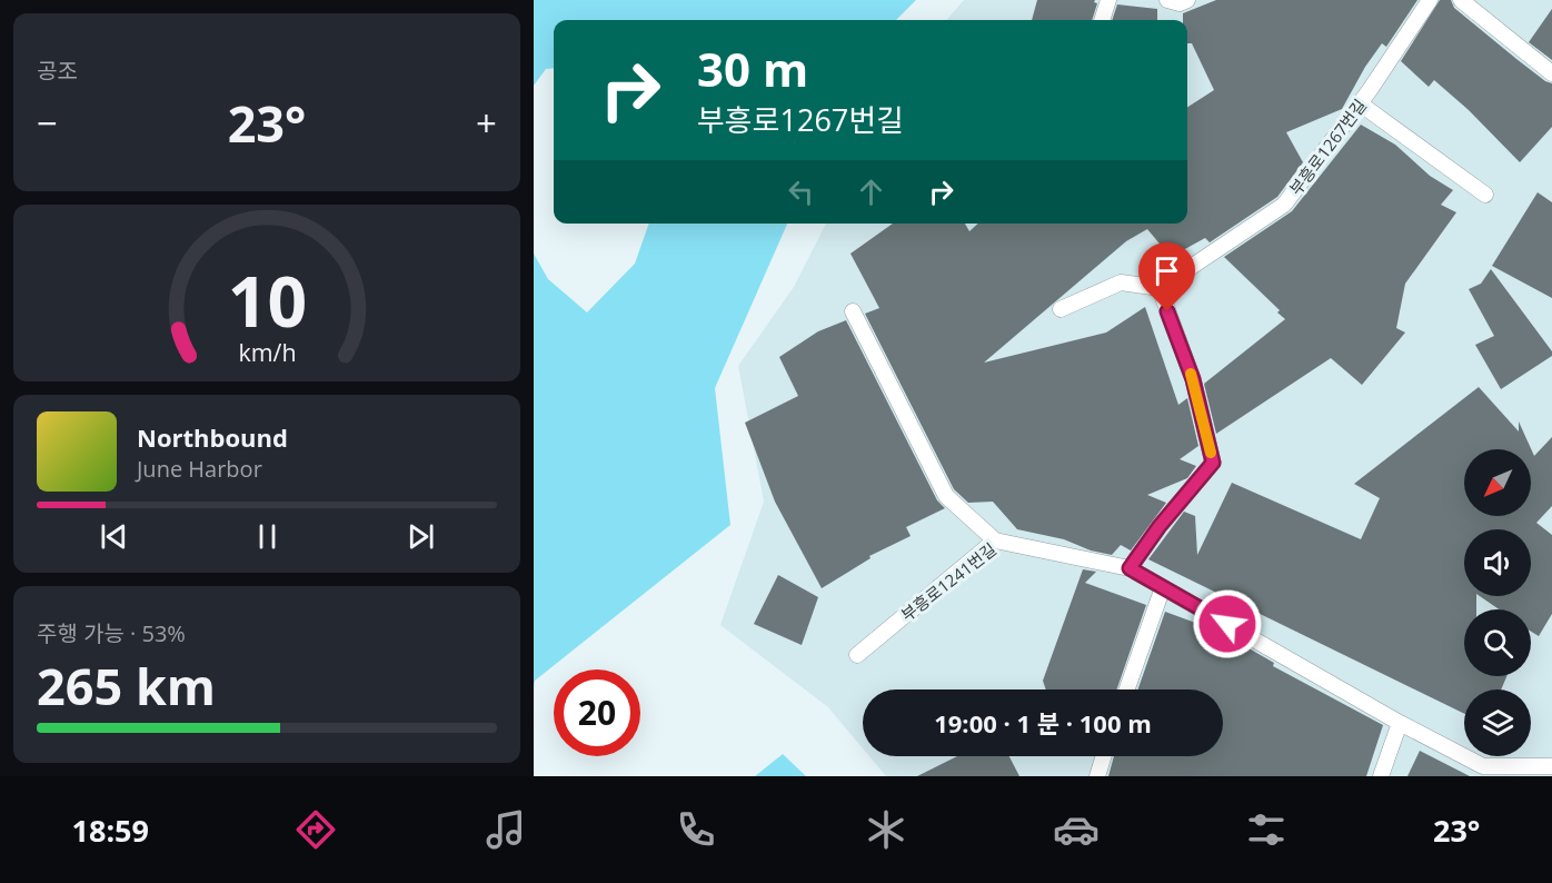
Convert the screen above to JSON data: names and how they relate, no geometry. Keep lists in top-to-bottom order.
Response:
{
  "streets": {
    "lane": ["부흥로1267번길", "부흥로1241번길"]
  },
  "north": "bottom left",
  "page": {
    "tile": [
      "공조",
      ["주행 가능 · 53%", "265 km"]
    ],
    "turn": ["30 m", "부흥로1267번길"],
    "heat": ["−", "23°", "+"],
    "song": ["Northbound", "June Harbor"],
    "limit": "20",
    "trip": "19:00 · 1 분 · 100 m",
    "tabs": ["18:59", "23°"],
    "gauge": ["10", "km/h"]
  }
}
